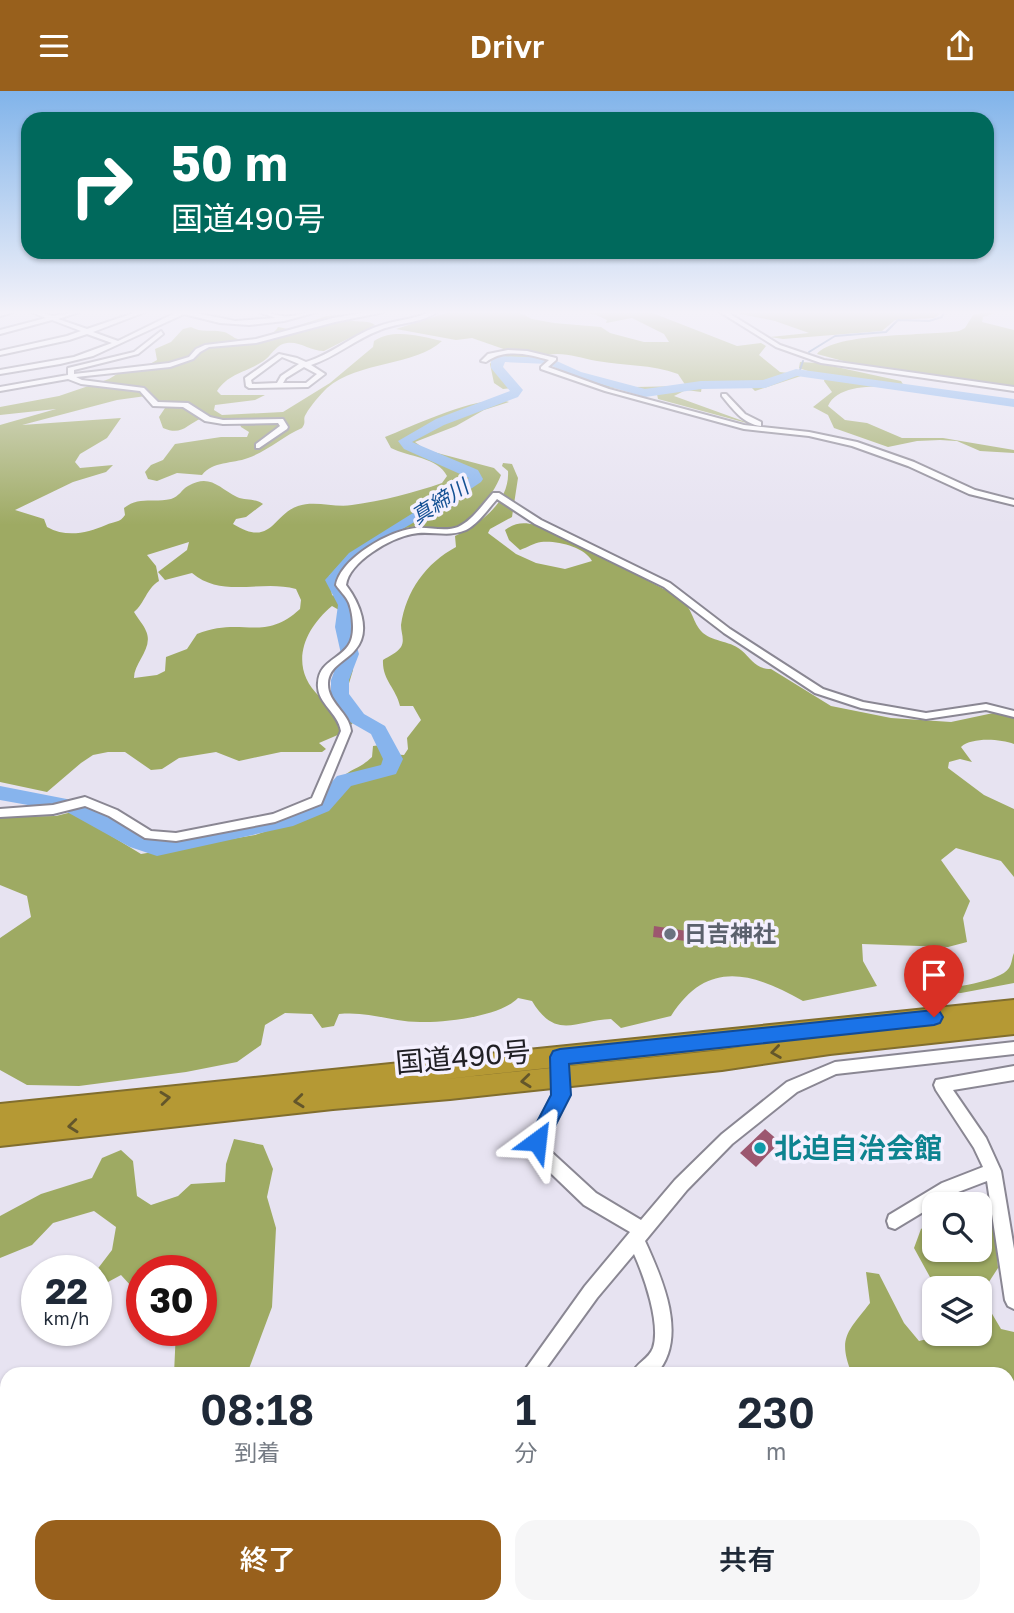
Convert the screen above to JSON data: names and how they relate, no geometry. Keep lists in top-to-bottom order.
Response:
{
  "streets": {
    "highway": ["国道490号"]
  },
  "water": ["真締川"],
  "places": ["日吉神社", "北迫自治会館"],
  "page": {
    "header": "Drivr",
    "turn": ["50 m", "国道490号"],
    "speed": "22 km/h",
    "limit": "30",
    "eta": [
      "08:18",
      "到着",
      "1",
      "分",
      "230",
      "m"
    ],
    "buttons": ["終了", "共有"]
  }
}
